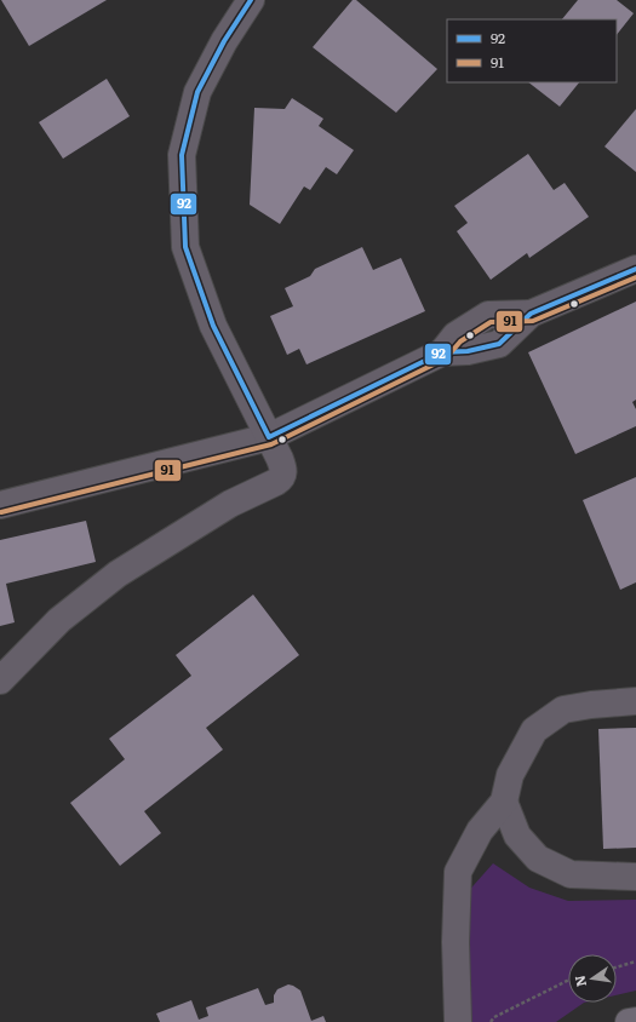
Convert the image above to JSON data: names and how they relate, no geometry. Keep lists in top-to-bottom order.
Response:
{
  "lines": ["transit line 92", "transit line 91"],
  "legend": ["92", "91"],
  "north": "left"
}
